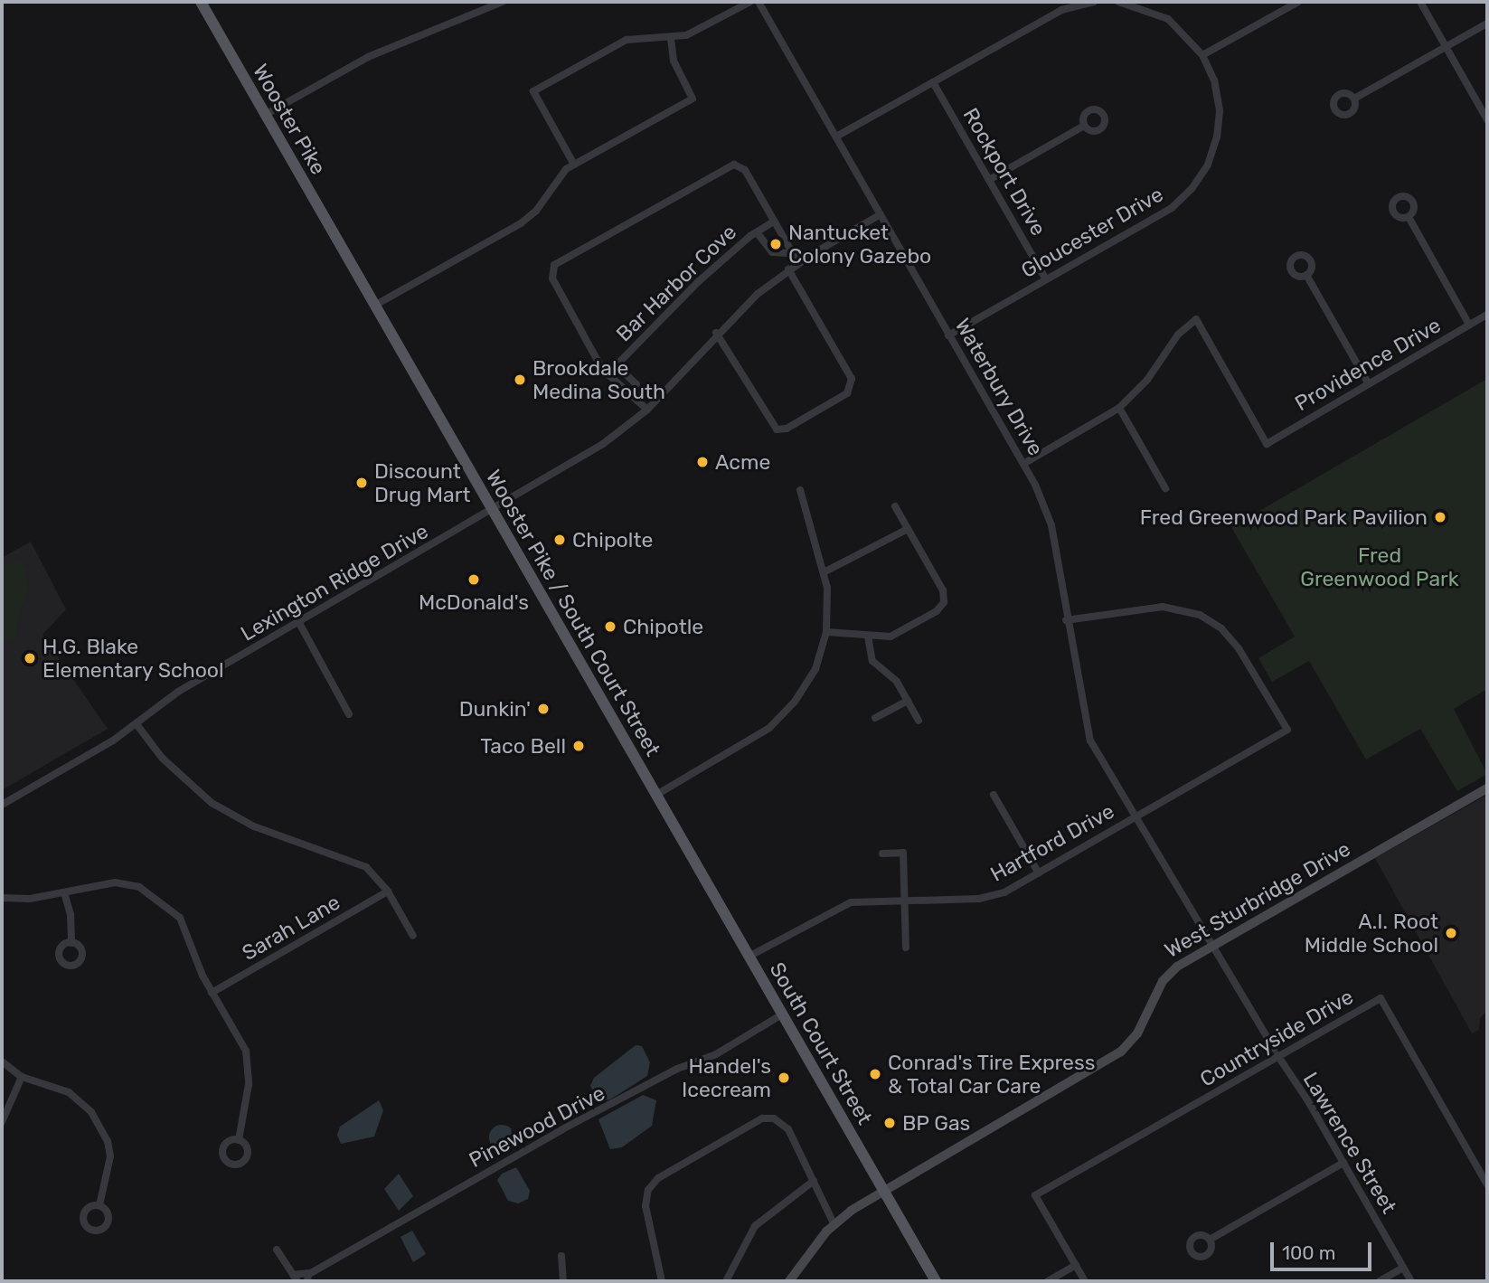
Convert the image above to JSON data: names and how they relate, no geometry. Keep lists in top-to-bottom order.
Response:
{
  "streets": {
    "main road": ["Wooster Pike", "Wooster Pike / South Court Street", "South Court Street"],
    "street": [
      "Rockport Drive",
      "Gloucester Drive",
      "Bar Harbor Cove",
      "Providence Drive",
      "Waterbury Drive",
      "Lexington Ridge Drive",
      "Hartford Drive",
      "West Sturbridge Drive",
      "Sarah Lane",
      "Countryside Drive",
      "Pinewood Drive",
      "Lawrence Street"
    ]
  },
  "crossings": [
    ["Wooster Pike", "Wooster Pike / South Court Street"],
    ["Rockport Drive", "Gloucester Drive"],
    ["Gloucester Drive", "Waterbury Drive"],
    ["Waterbury Drive", "Lexington Ridge Drive"],
    ["Waterbury Drive", "Hartford Drive"],
    ["Waterbury Drive", "Lawrence Street"],
    ["Lexington Ridge Drive", "Wooster Pike / South Court Street"],
    ["Wooster Pike / South Court Street", "Hartford Drive"],
    ["Wooster Pike / South Court Street", "South Court Street"],
    ["Hartford Drive", "South Court Street"],
    ["Hartford Drive", "Lawrence Street"],
    ["West Sturbridge Drive", "South Court Street"],
    ["West Sturbridge Drive", "Lawrence Street"],
    ["Countryside Drive", "Lawrence Street"],
    ["South Court Street", "Pinewood Drive"]
  ],
  "parks": ["Fred Greenwood Park"],
  "places": [
    "Nantucket Colony Gazebo",
    "Brookdale Medina South",
    "Acme",
    "Discount Drug Mart",
    "Fred Greenwood Park Pavilion",
    "Chipolte",
    "McDonald's",
    "Chipotle",
    "H.G. Blake Elementary School",
    "Dunkin'",
    "Taco Bell",
    "A.I. Root Middle School",
    "Conrad's Tire Express & Total Car Care",
    "Handel's Icecream",
    "BP Gas"
  ],
  "scale_bar": "100 m"
}
